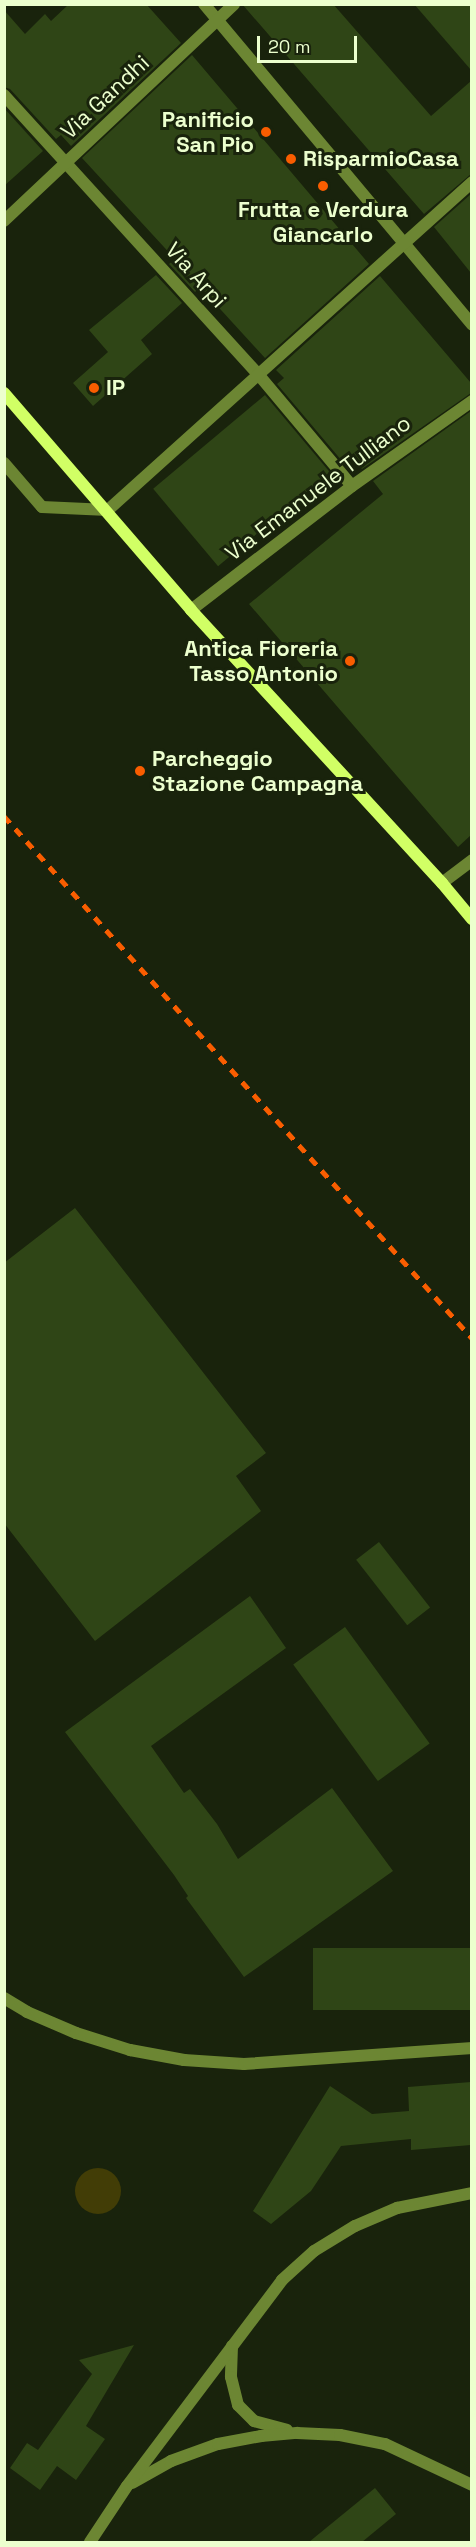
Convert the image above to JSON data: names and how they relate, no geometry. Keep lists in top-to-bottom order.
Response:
{
  "streets": {
    "street": ["Via Gandhi", "Via Arpi", "Via Emanuele Tulliano"]
  },
  "crossings": [
    ["Via Gandhi", "Via Arpi"],
    ["Via Arpi", "Via Emanuele Tulliano"]
  ],
  "places": [
    "Panificio San Pio",
    "RisparmioCasa",
    "Frutta e Verdura Giancarlo",
    "IP",
    "Antica Fioreria Tasso Antonio",
    "Parcheggio Stazione Campagna"
  ],
  "scale_bar": "20 m"
}
